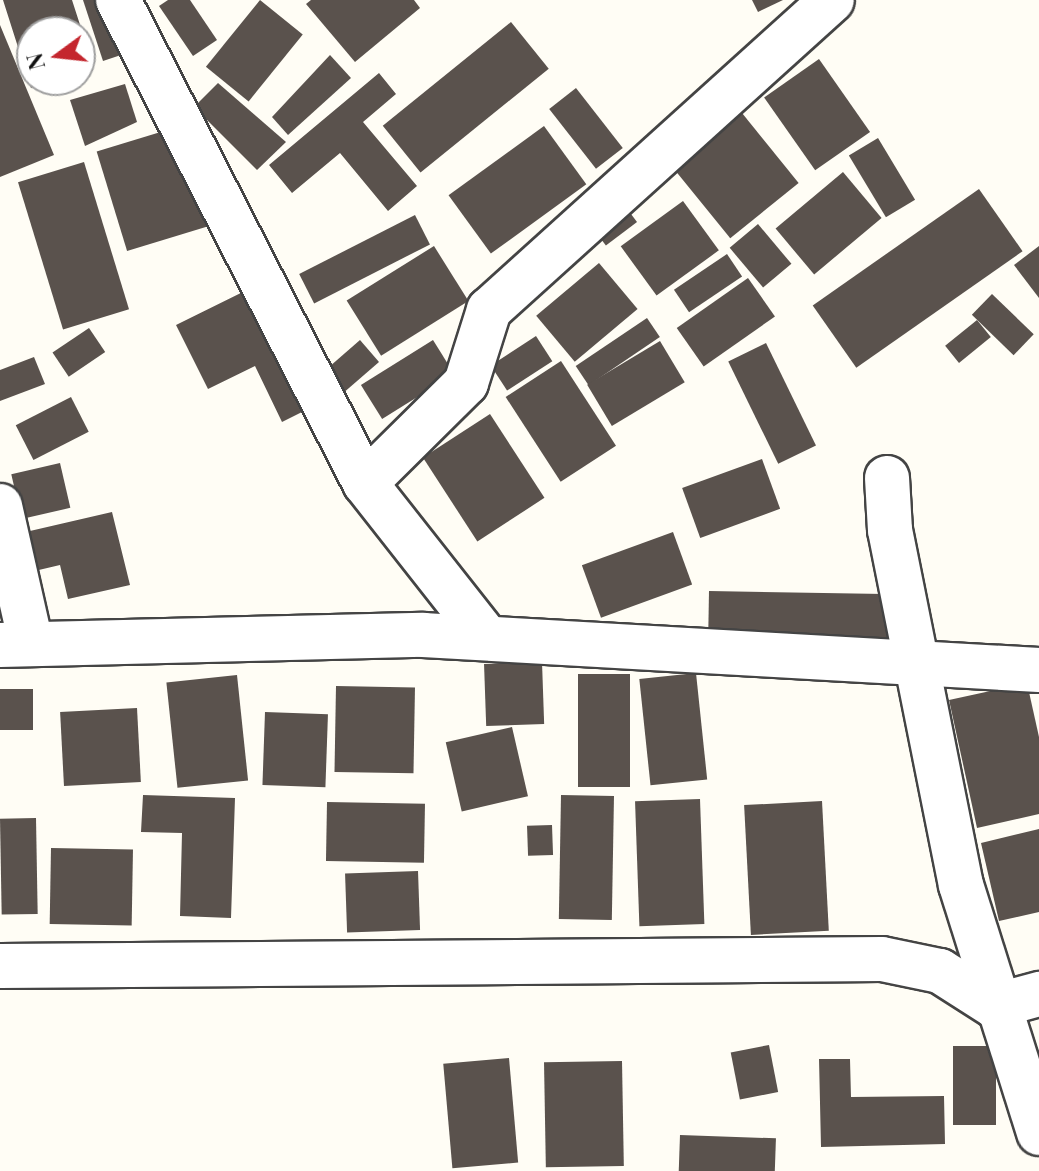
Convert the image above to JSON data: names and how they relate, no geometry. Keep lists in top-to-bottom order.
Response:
{
  "north": "left"
}
